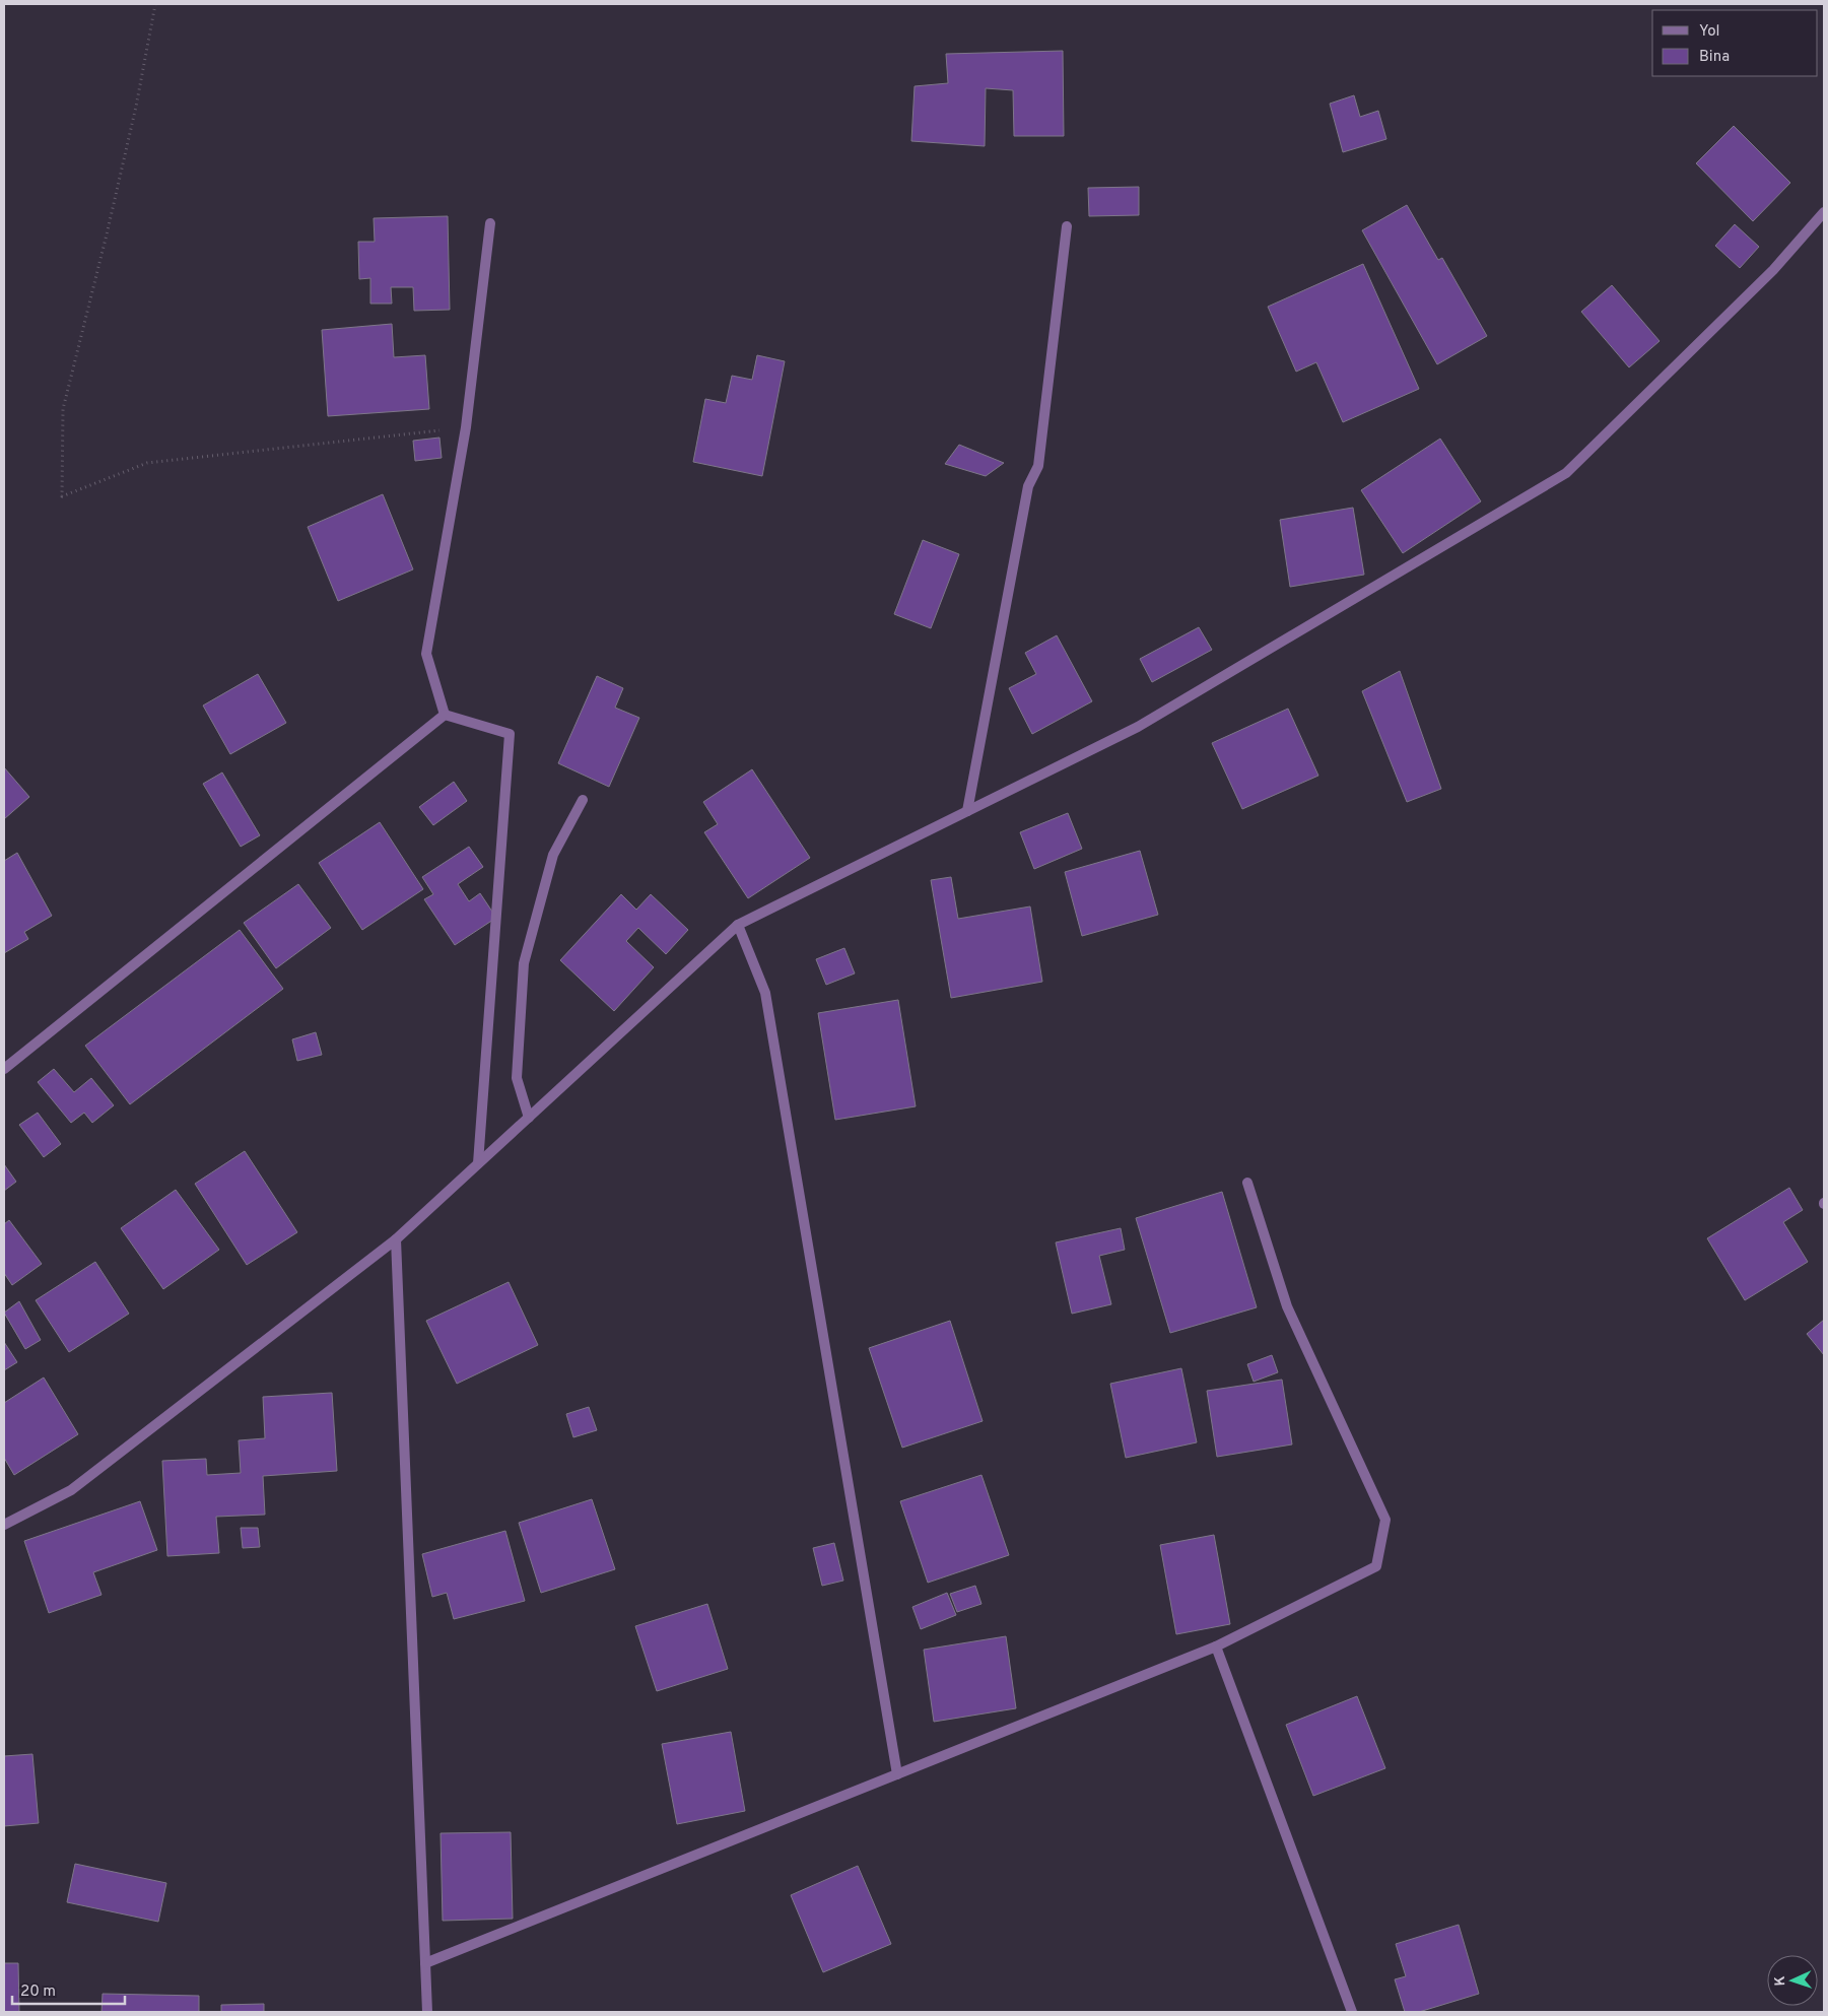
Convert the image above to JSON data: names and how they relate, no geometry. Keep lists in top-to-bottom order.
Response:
{
  "legend": ["Yol", "Bina"],
  "scale_bar": "20 m",
  "north": "left"
}
